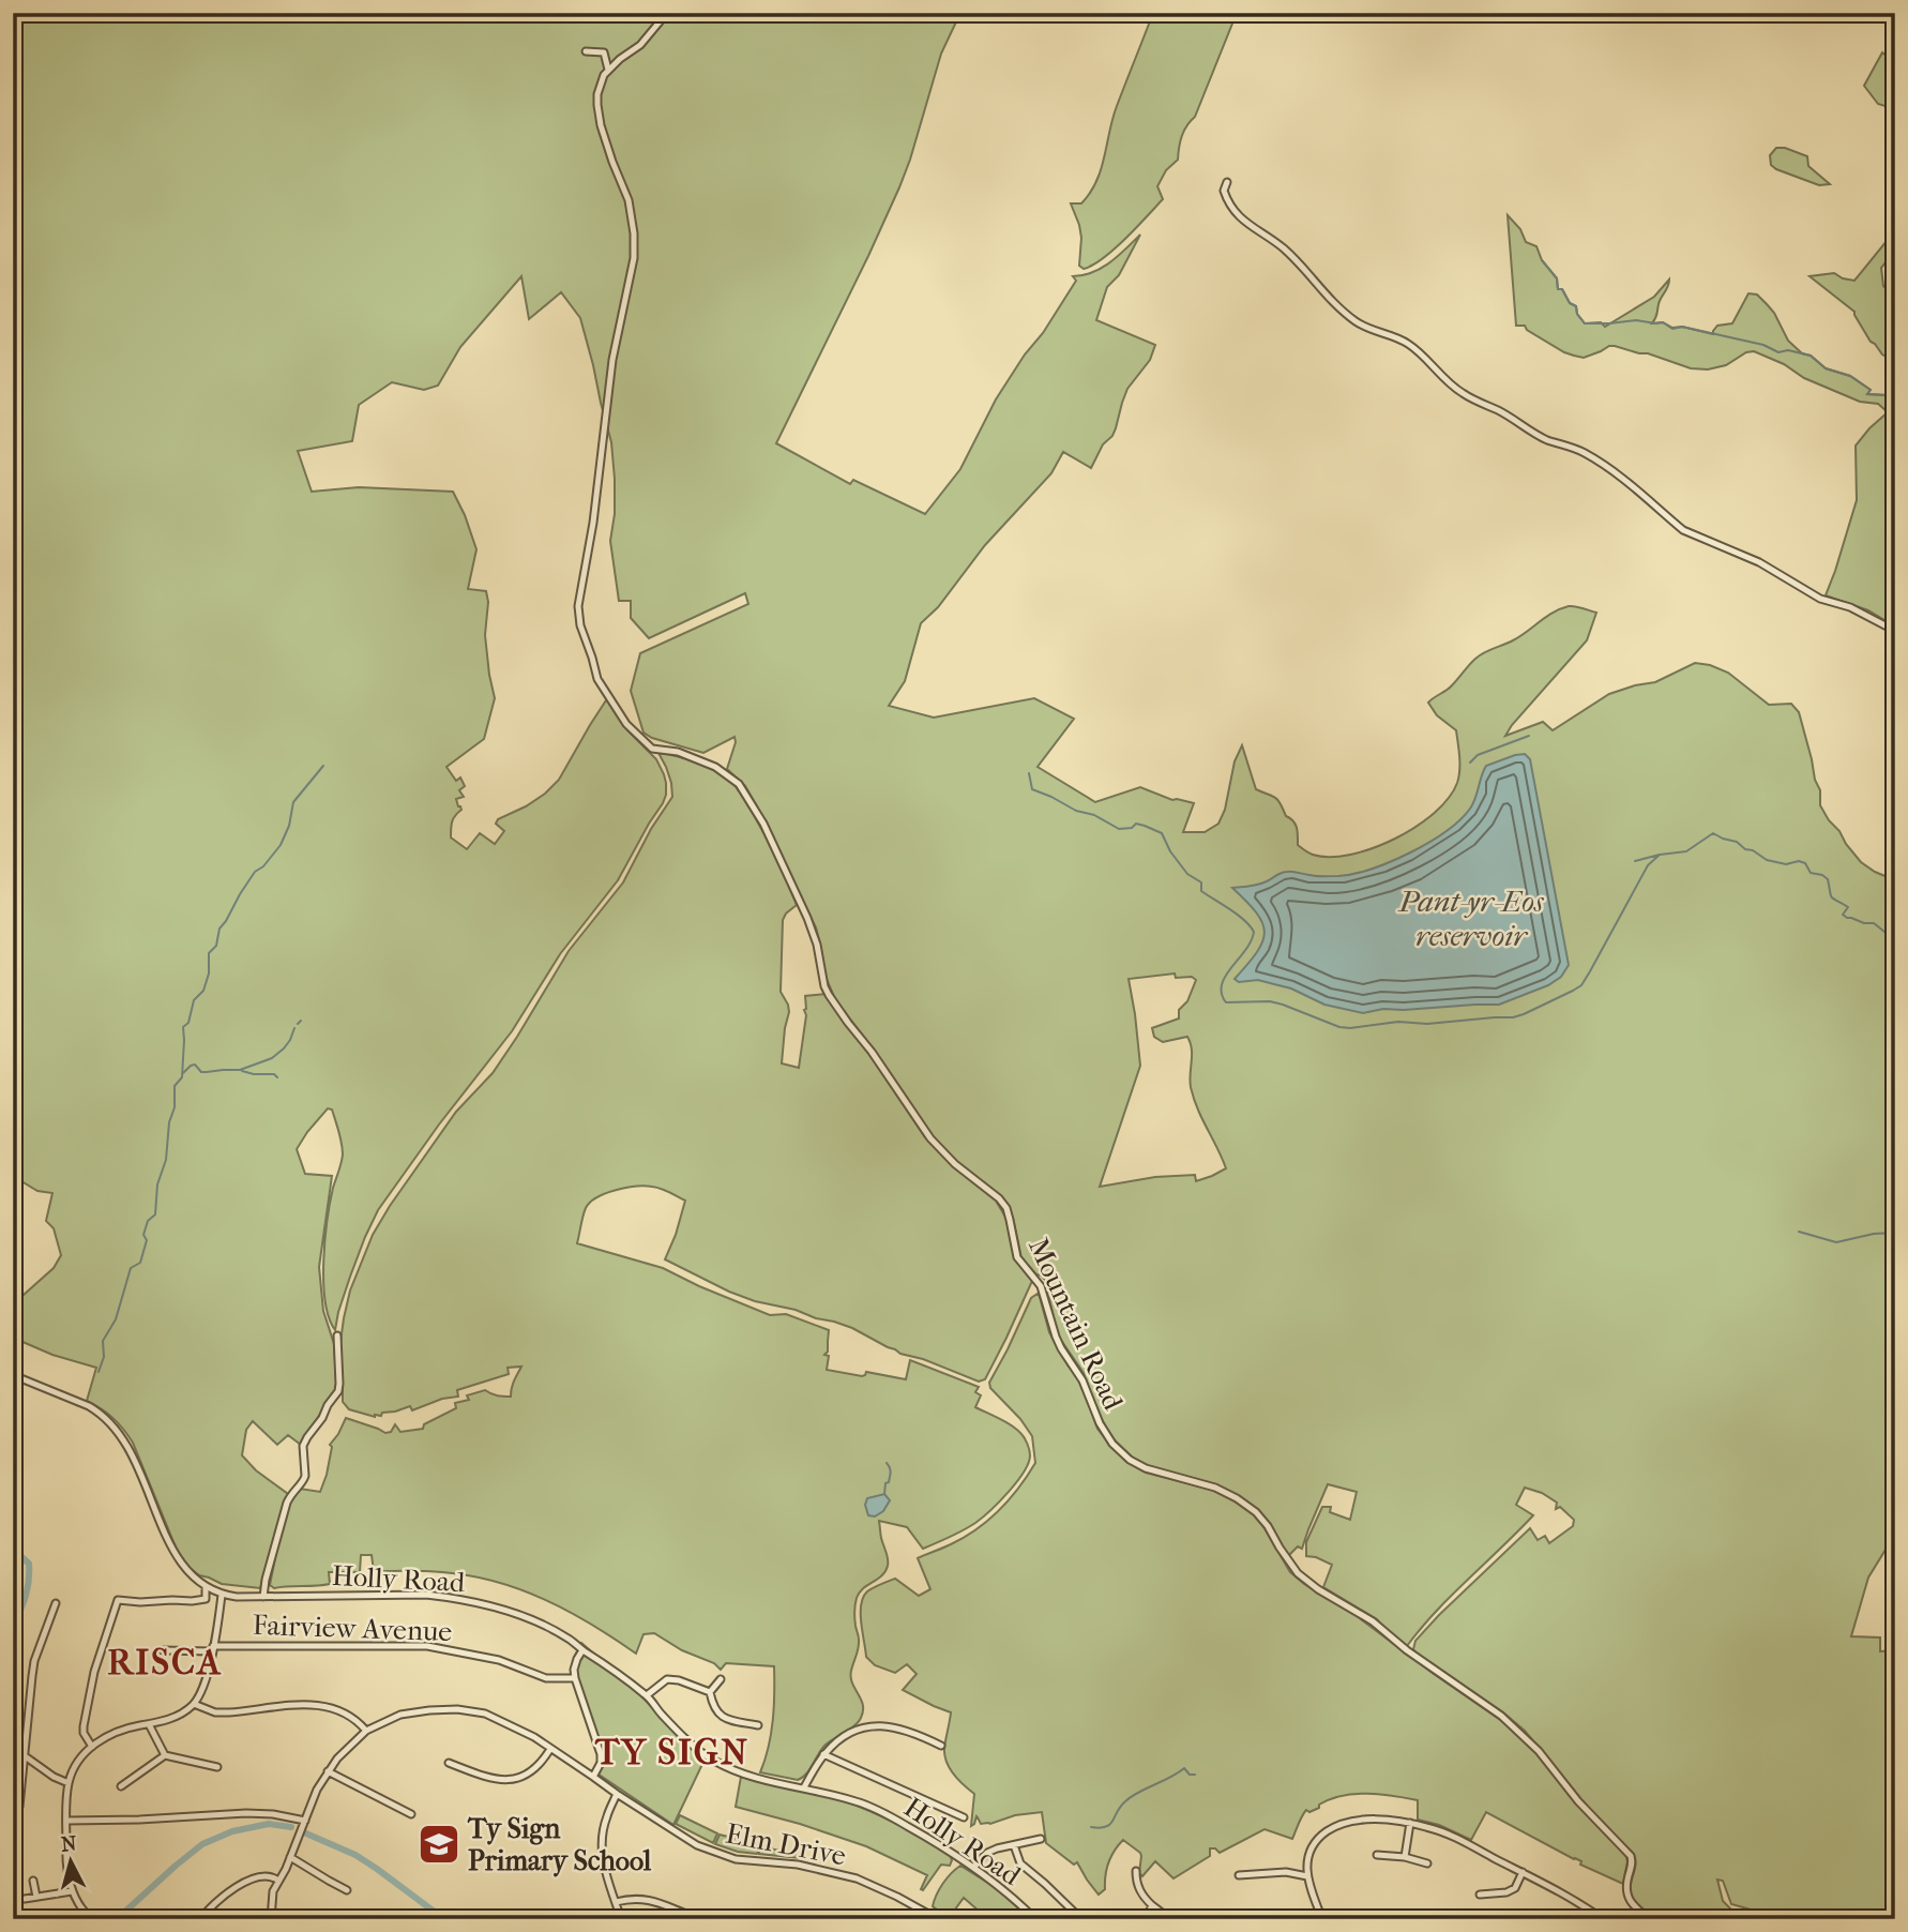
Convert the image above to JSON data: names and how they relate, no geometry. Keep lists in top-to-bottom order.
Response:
{
  "streets": {
    "street": [
      "Mountain Road",
      "Holly Road",
      "Fairview Avenue",
      "Elm Drive"
    ]
  },
  "districts": ["RISCA", "TY SIGN"],
  "water": ["Pant-yr-Eos reservoir"],
  "places": {
    "school or university": ["Ty Sign Primary School"]
  },
  "north": "top"
}
